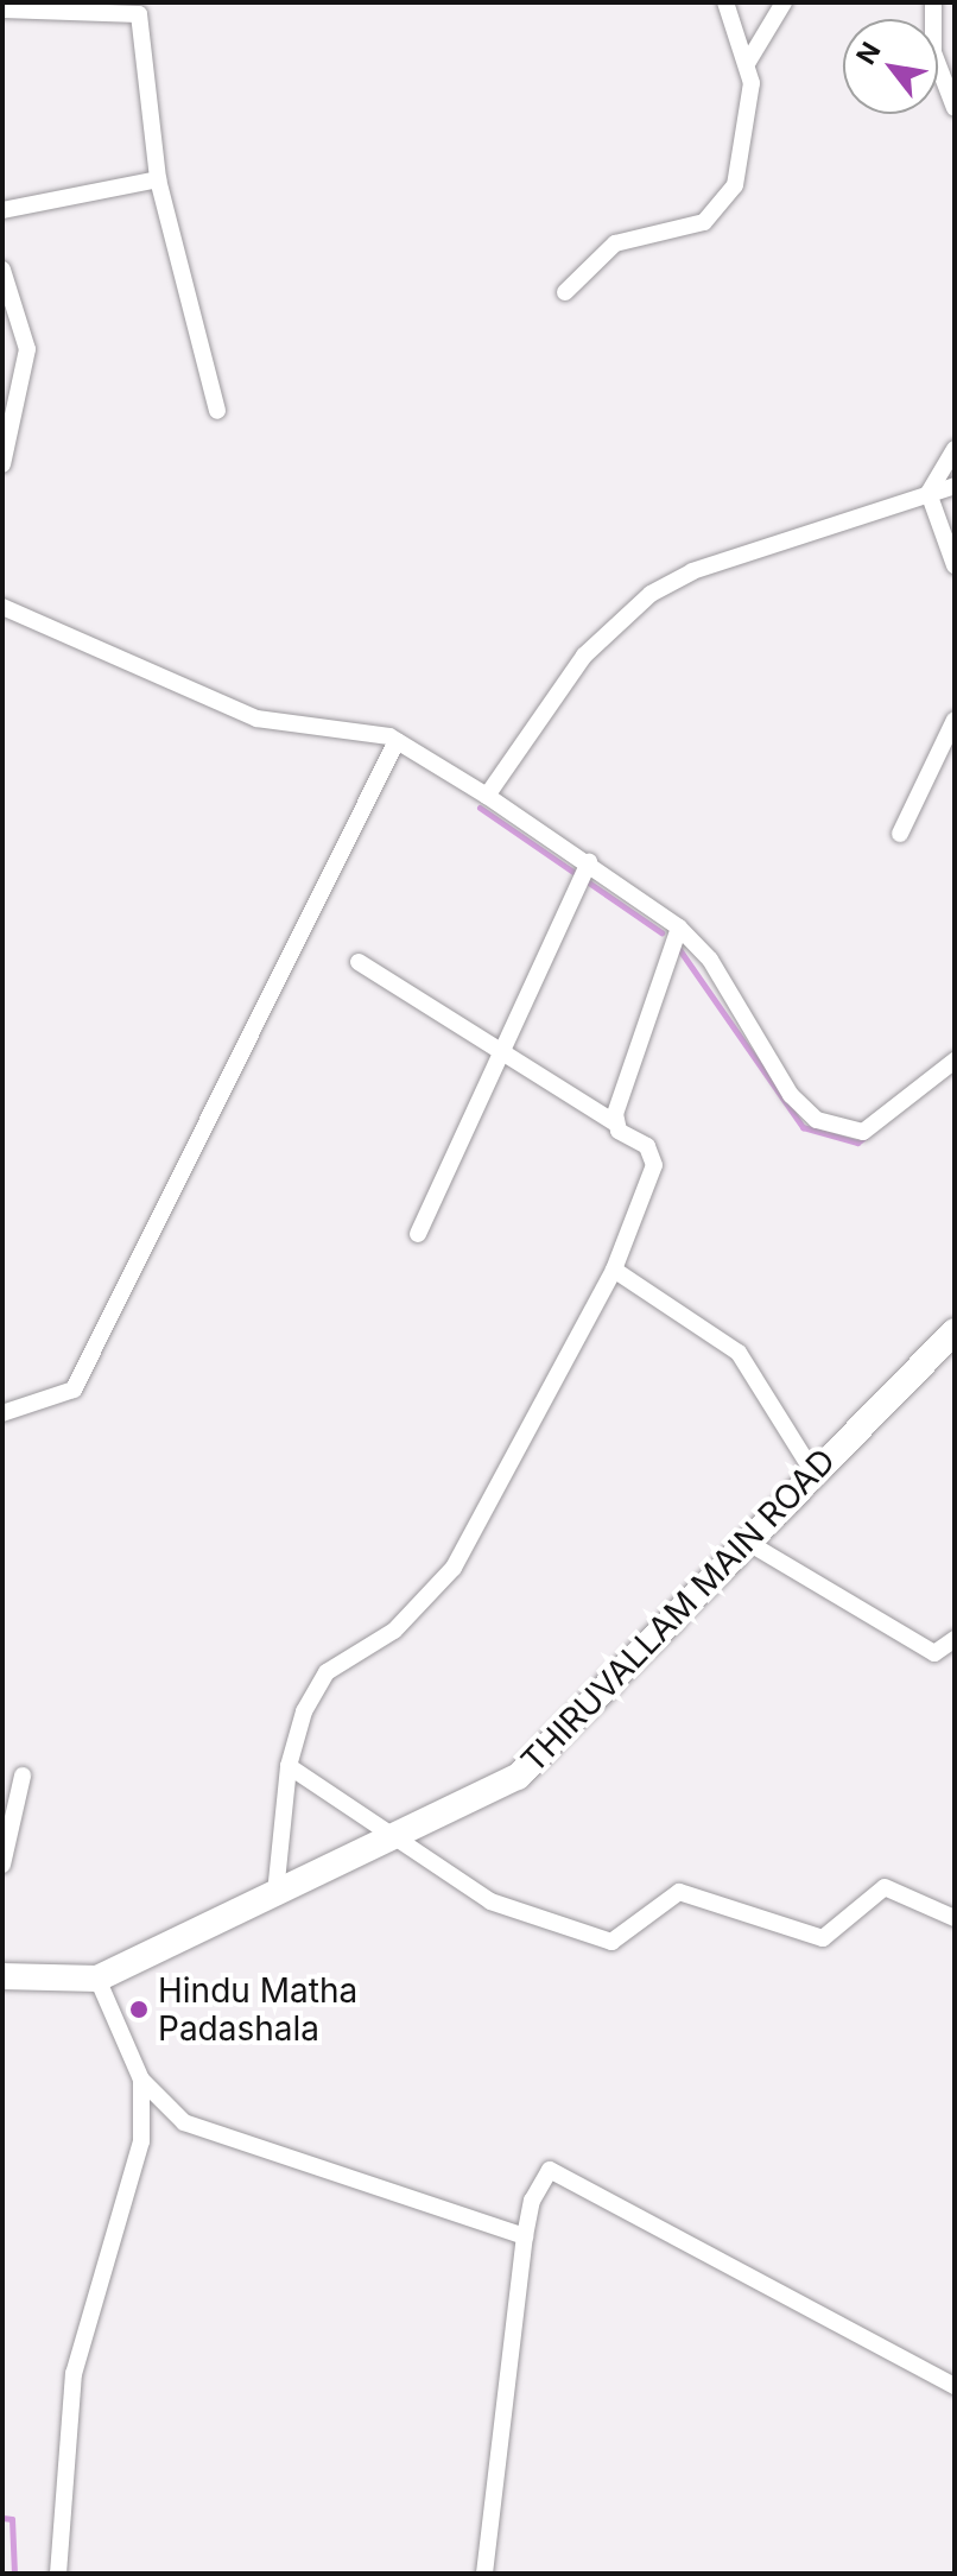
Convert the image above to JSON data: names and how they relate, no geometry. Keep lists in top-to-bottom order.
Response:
{
  "streets": {
    "street": ["THIRUVALLAM MAIN ROAD"]
  },
  "places": ["Hindu Matha Padashala"],
  "north": "top left"
}
